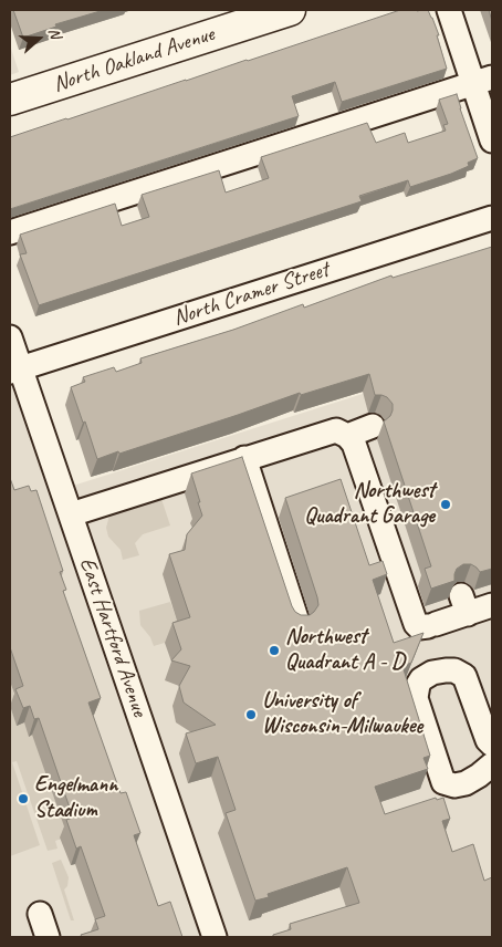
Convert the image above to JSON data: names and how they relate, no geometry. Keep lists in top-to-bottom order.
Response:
{
  "streets": {
    "main road": ["North Oakland Avenue"],
    "street": ["North Cramer Street", "East Hartford Avenue"]
  },
  "crossings": [
    ["North Cramer Street", "East Hartford Avenue"]
  ],
  "places": [
    "Northwest Quadrant Garage",
    "Northwest Quadrant A - D",
    "University of Wisconsin-Milwaukee",
    "Engelmann Stadium"
  ],
  "north": "right"
}
